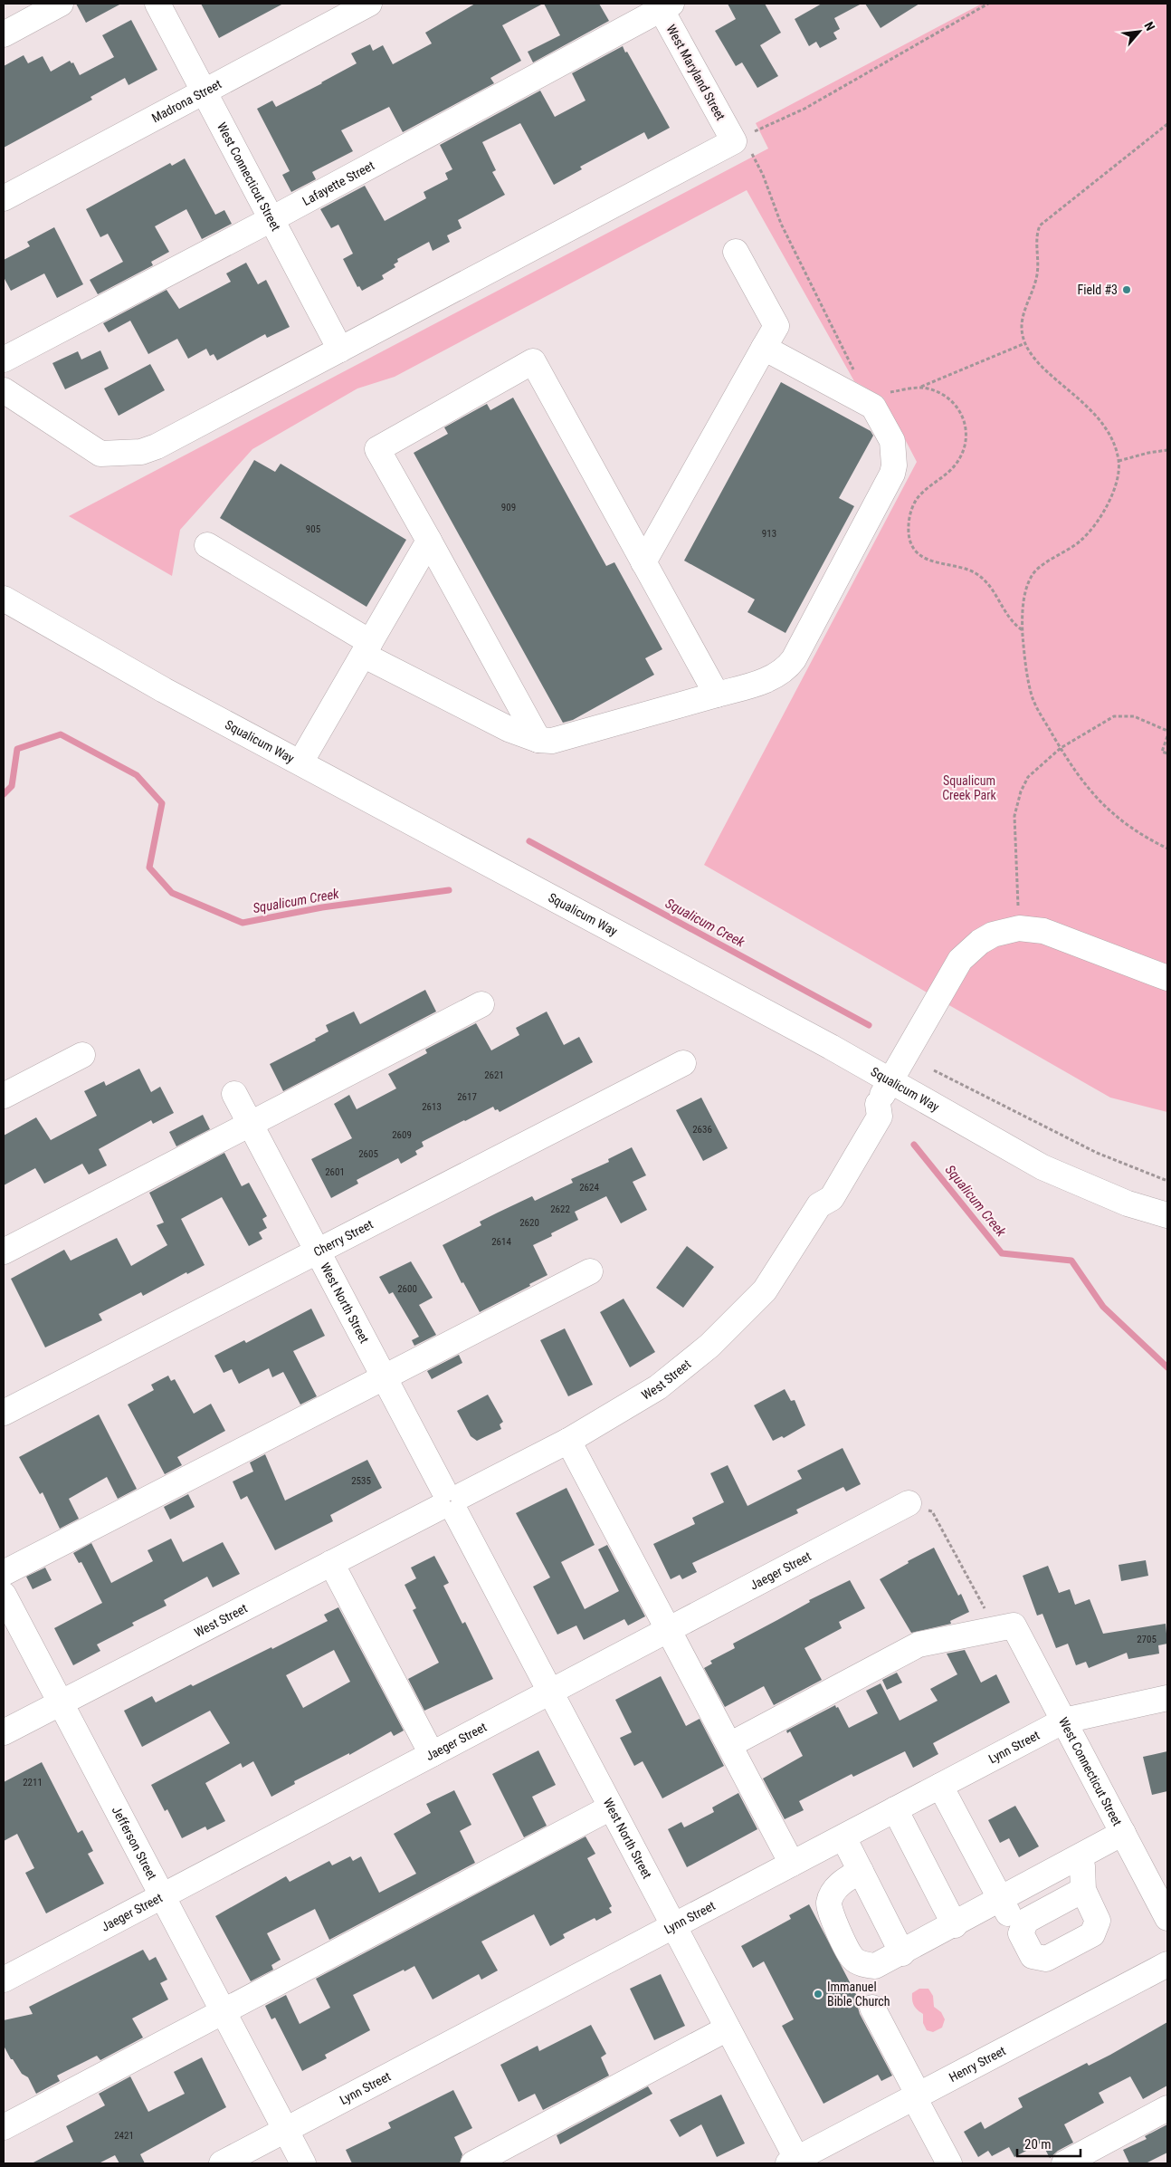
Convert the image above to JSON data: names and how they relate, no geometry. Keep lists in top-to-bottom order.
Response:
{
  "streets": {
    "street": [
      "West Maryland Street",
      "Madrona Street",
      "West Connecticut Street",
      "Lafayette Street",
      "Squalicum Way",
      "Cherry Street",
      "West North Street",
      "West Street",
      "Jaeger Street",
      "Lynn Street",
      "Jefferson Street",
      "Henry Street"
    ]
  },
  "crossings": [
    ["West Maryland Street", "Lafayette Street"],
    ["Madrona Street", "West Connecticut Street"],
    ["West Connecticut Street", "Lafayette Street"],
    ["West Connecticut Street", "Lynn Street"],
    ["Squalicum Way", "West Street"],
    ["Cherry Street", "West North Street"],
    ["West North Street", "West Street"],
    ["West North Street", "Jaeger Street"],
    ["West North Street", "Lynn Street"],
    ["West North Street", "Henry Street"],
    ["West Street", "Jefferson Street"],
    ["Jaeger Street", "Jefferson Street"],
    ["Lynn Street", "Jefferson Street"]
  ],
  "water": ["Squalicum Creek"],
  "parks": ["Squalicum Creek Park"],
  "places": ["Field #3", "Immanuel Bible Church"],
  "house_numbers": [
    "909",
    "905",
    "913",
    "2621",
    "2617",
    "2613",
    "2636",
    "2609",
    "2605",
    "2601",
    "2624",
    "2622",
    "2620",
    "2614",
    "2600",
    "2535",
    "2705",
    "2211",
    "2421"
  ],
  "scale_bar": "20 m",
  "north": "top right"
}
